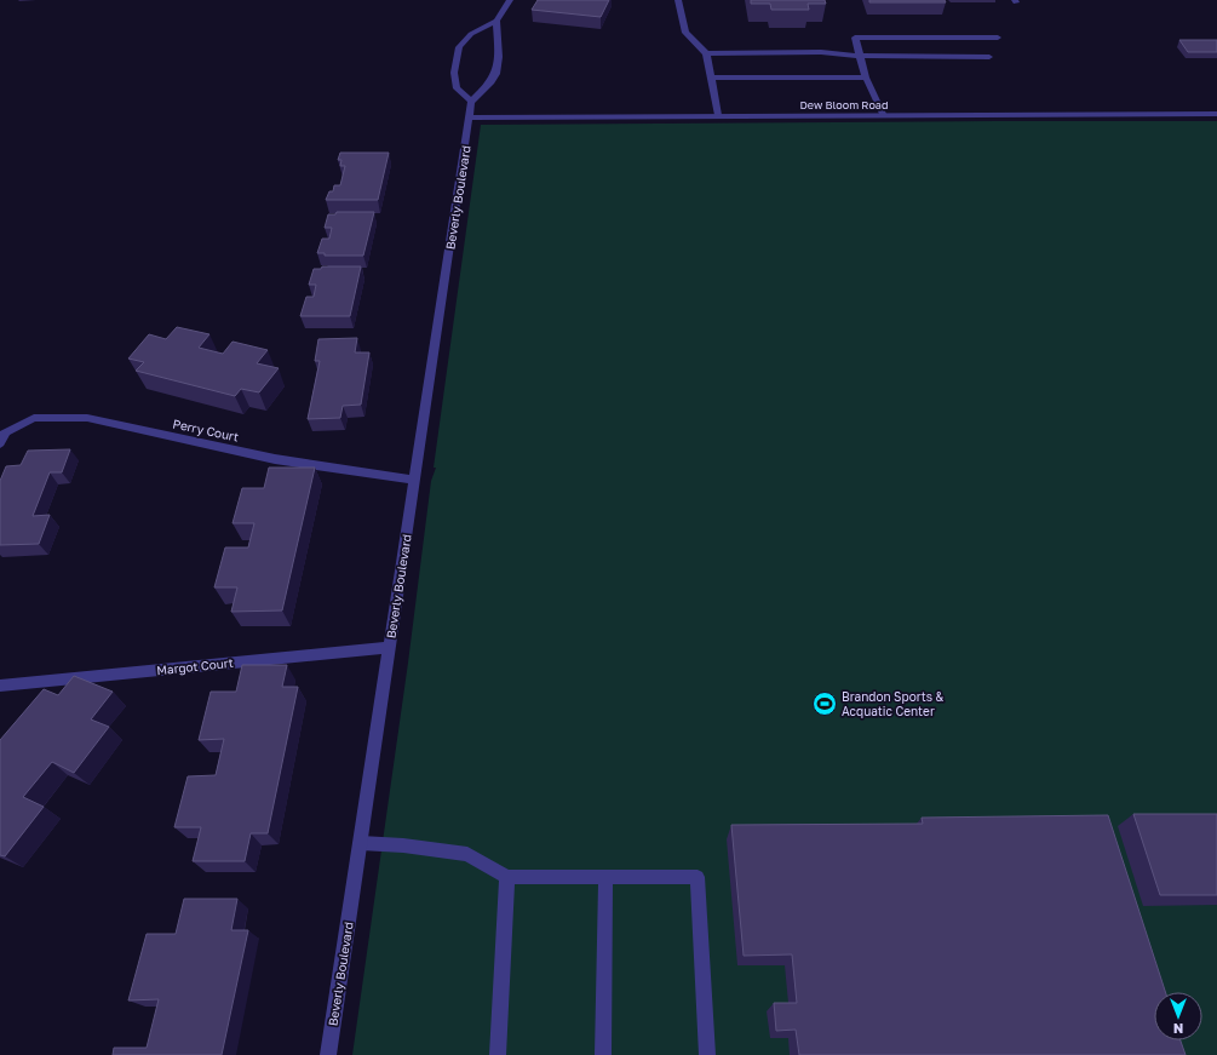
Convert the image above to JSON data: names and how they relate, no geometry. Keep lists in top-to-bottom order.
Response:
{
  "streets": {
    "street": [
      "Dew Bloom Road",
      "Beverly Boulevard",
      "Perry Court",
      "Margot Court"
    ]
  },
  "crossings": [
    ["Dew Bloom Road", "Beverly Boulevard"],
    ["Beverly Boulevard", "Perry Court"],
    ["Beverly Boulevard", "Margot Court"]
  ],
  "places": {
    "sports": ["Brandon Sports & Acquatic Center"]
  },
  "north": "bottom"
}
